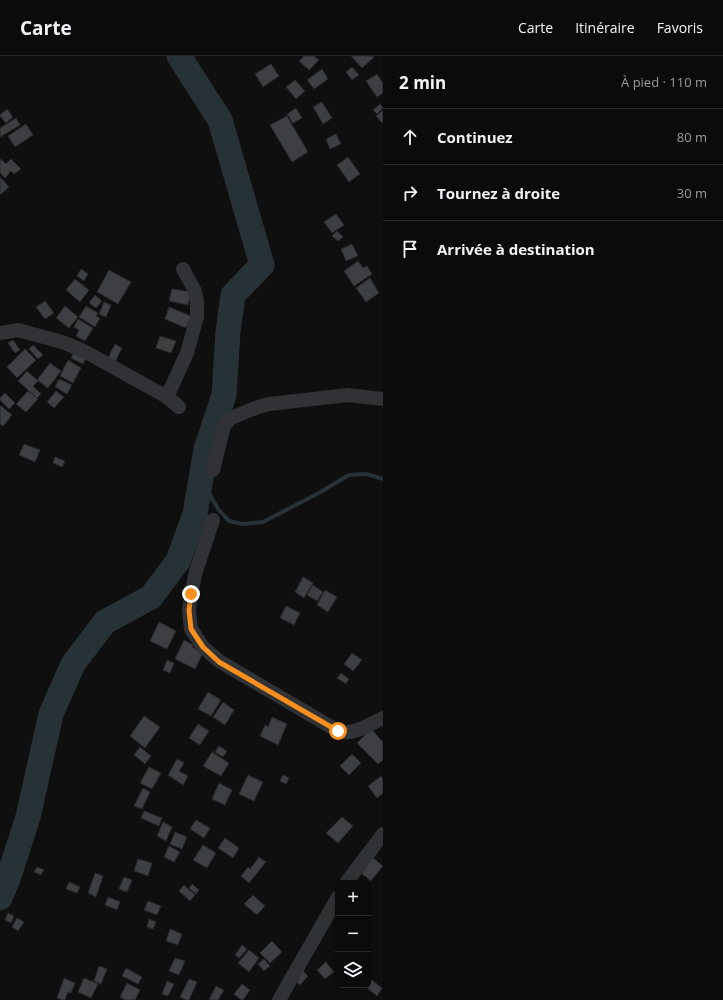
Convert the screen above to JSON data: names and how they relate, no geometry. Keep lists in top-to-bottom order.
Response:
{
  "page": {
    "header": "Carte",
    "nav": ["Carte", "Itinéraire", "Favoris"],
    "heading": ["2 min", "À pied · 110 m"],
    "list": [
      ["Continuez", "80 m"],
      ["Tournez à droite", "30 m"],
      "Arrivée à destination"
    ],
    "map_buttons": ["+", "−"]
  }
}
